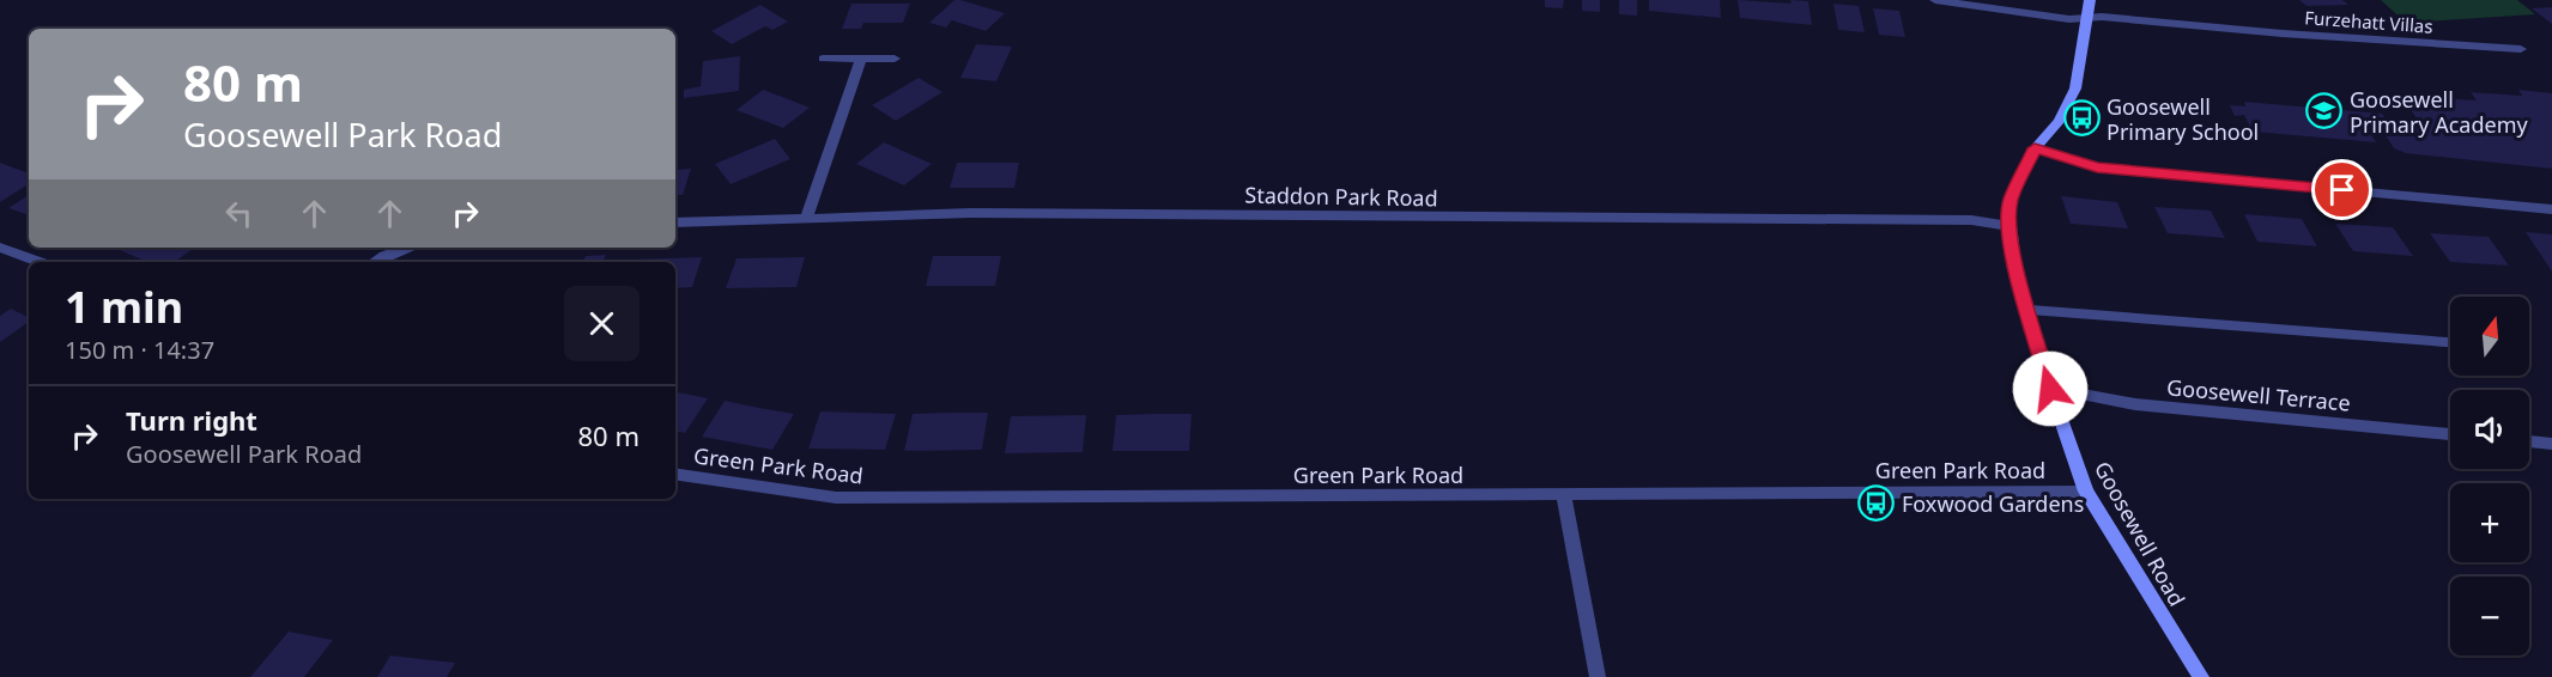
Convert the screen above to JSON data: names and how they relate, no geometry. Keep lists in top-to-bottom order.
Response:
{
  "streets": {
    "street": [
      "Furzehatt Villas",
      "Staddon Park Road",
      "Goosewell Terrace",
      "Green Park Road",
      "Goosewell Road"
    ]
  },
  "crossings": [
    ["Furzehatt Villas", "Goosewell Road"],
    ["Staddon Park Road", "Goosewell Road"],
    ["Goosewell Terrace", "Goosewell Road"],
    ["Green Park Road", "Goosewell Road"]
  ],
  "places": {
    "school or university": ["Goosewell Primary Academy"],
    "bus stop": ["Goosewell Primary School", "Foxwood Gardens"]
  },
  "north": "top",
  "page": {
    "turn": ["80 m", "Goosewell Park Road"],
    "heading": ["1 min", "150 m · 14:37"],
    "map_buttons": ["+", "−"],
    "list": [
      {
        "name": "Turn right",
        "note": "Goosewell Park Road",
        "value": "80 m"
      }
    ]
  }
}
